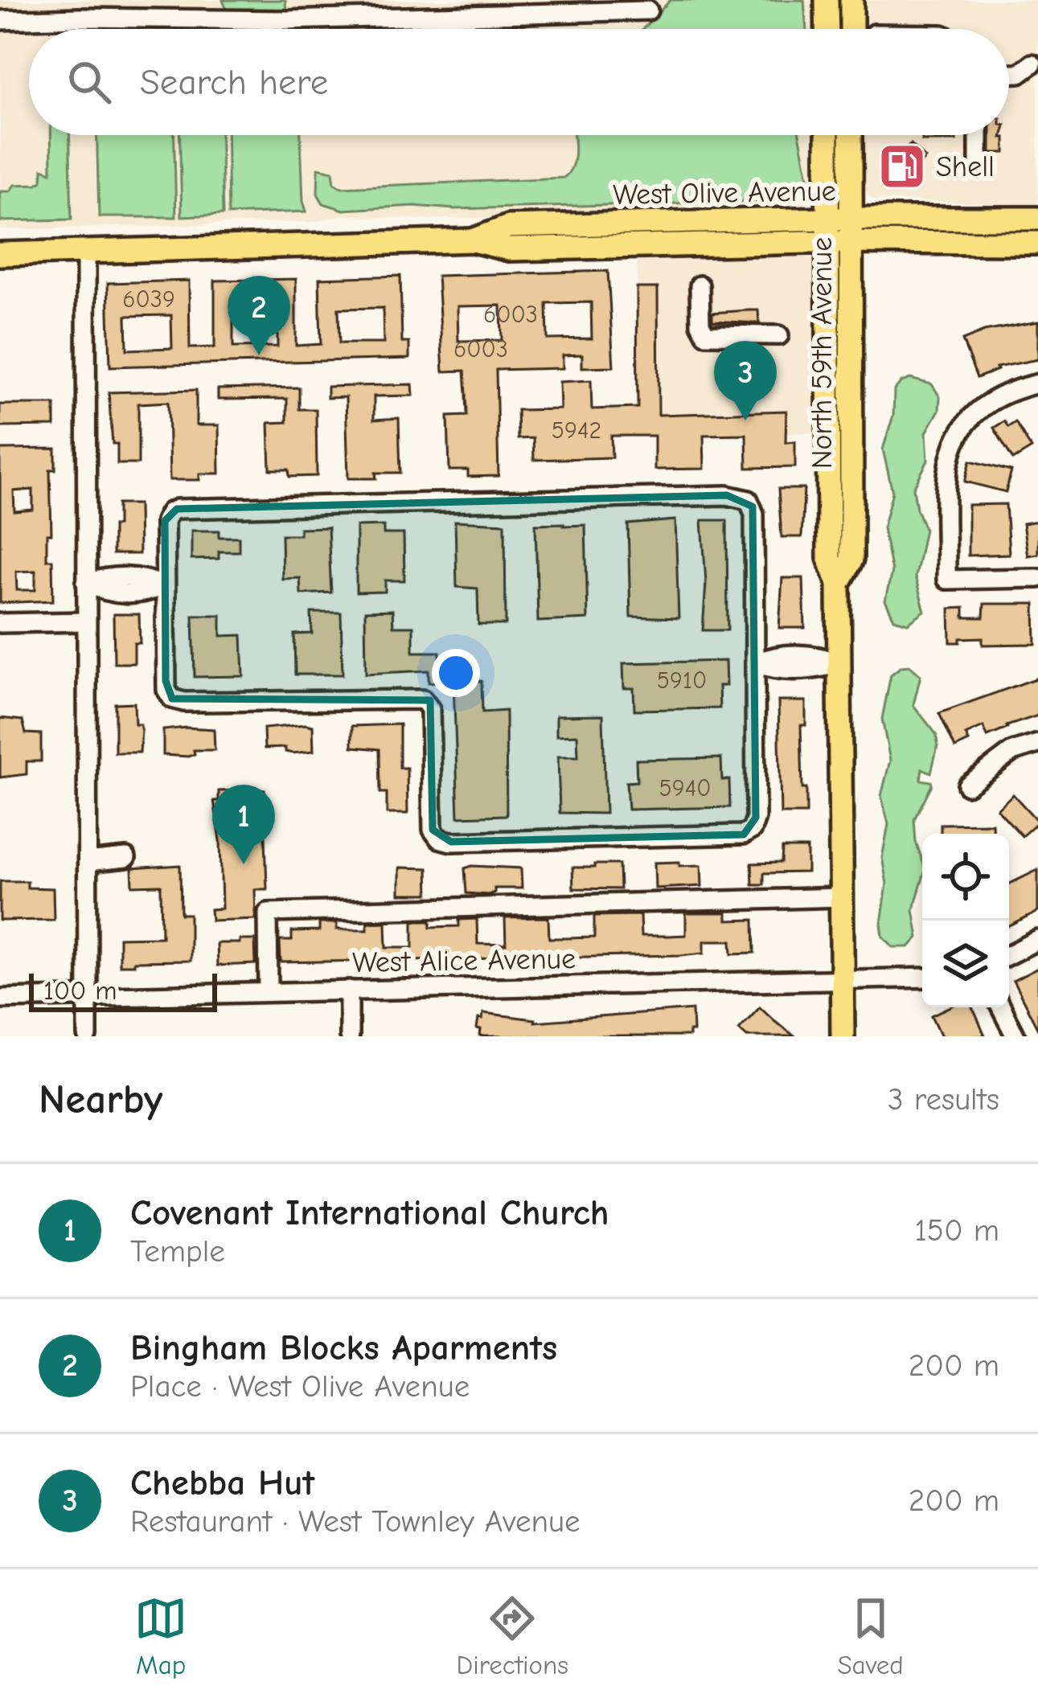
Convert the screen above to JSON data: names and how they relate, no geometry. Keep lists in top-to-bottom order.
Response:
{
  "streets": {
    "main road": ["West Olive Avenue", "North 59th Avenue"],
    "street": ["West Alice Avenue"]
  },
  "crossings": [
    ["West Olive Avenue", "North 59th Avenue"],
    ["North 59th Avenue", "West Alice Avenue"]
  ],
  "places": {
    "fuel station": ["Shell"]
  },
  "house_numbers": [
    "6039",
    "6003",
    "6003",
    "5942",
    "5910",
    "5940"
  ],
  "scale_bar": "100 m",
  "page": {
    "search": "Search here",
    "pins": ["2", "3", "1"],
    "scale": "100 m",
    "heading": ["Nearby", "3 results"],
    "list": [
      {
        "mark": "1",
        "name": "Covenant International Church",
        "note": "Temple",
        "value": "150 m"
      },
      {
        "mark": "2",
        "name": "Bingham Blocks Aparments",
        "note": "Place · West Olive Avenue",
        "value": "200 m"
      },
      {
        "mark": "3",
        "name": "Chebba Hut",
        "note": "Restaurant · West Townley Avenue",
        "value": "200 m"
      }
    ],
    "nav": ["Map", "Directions", "Saved"]
  }
}
